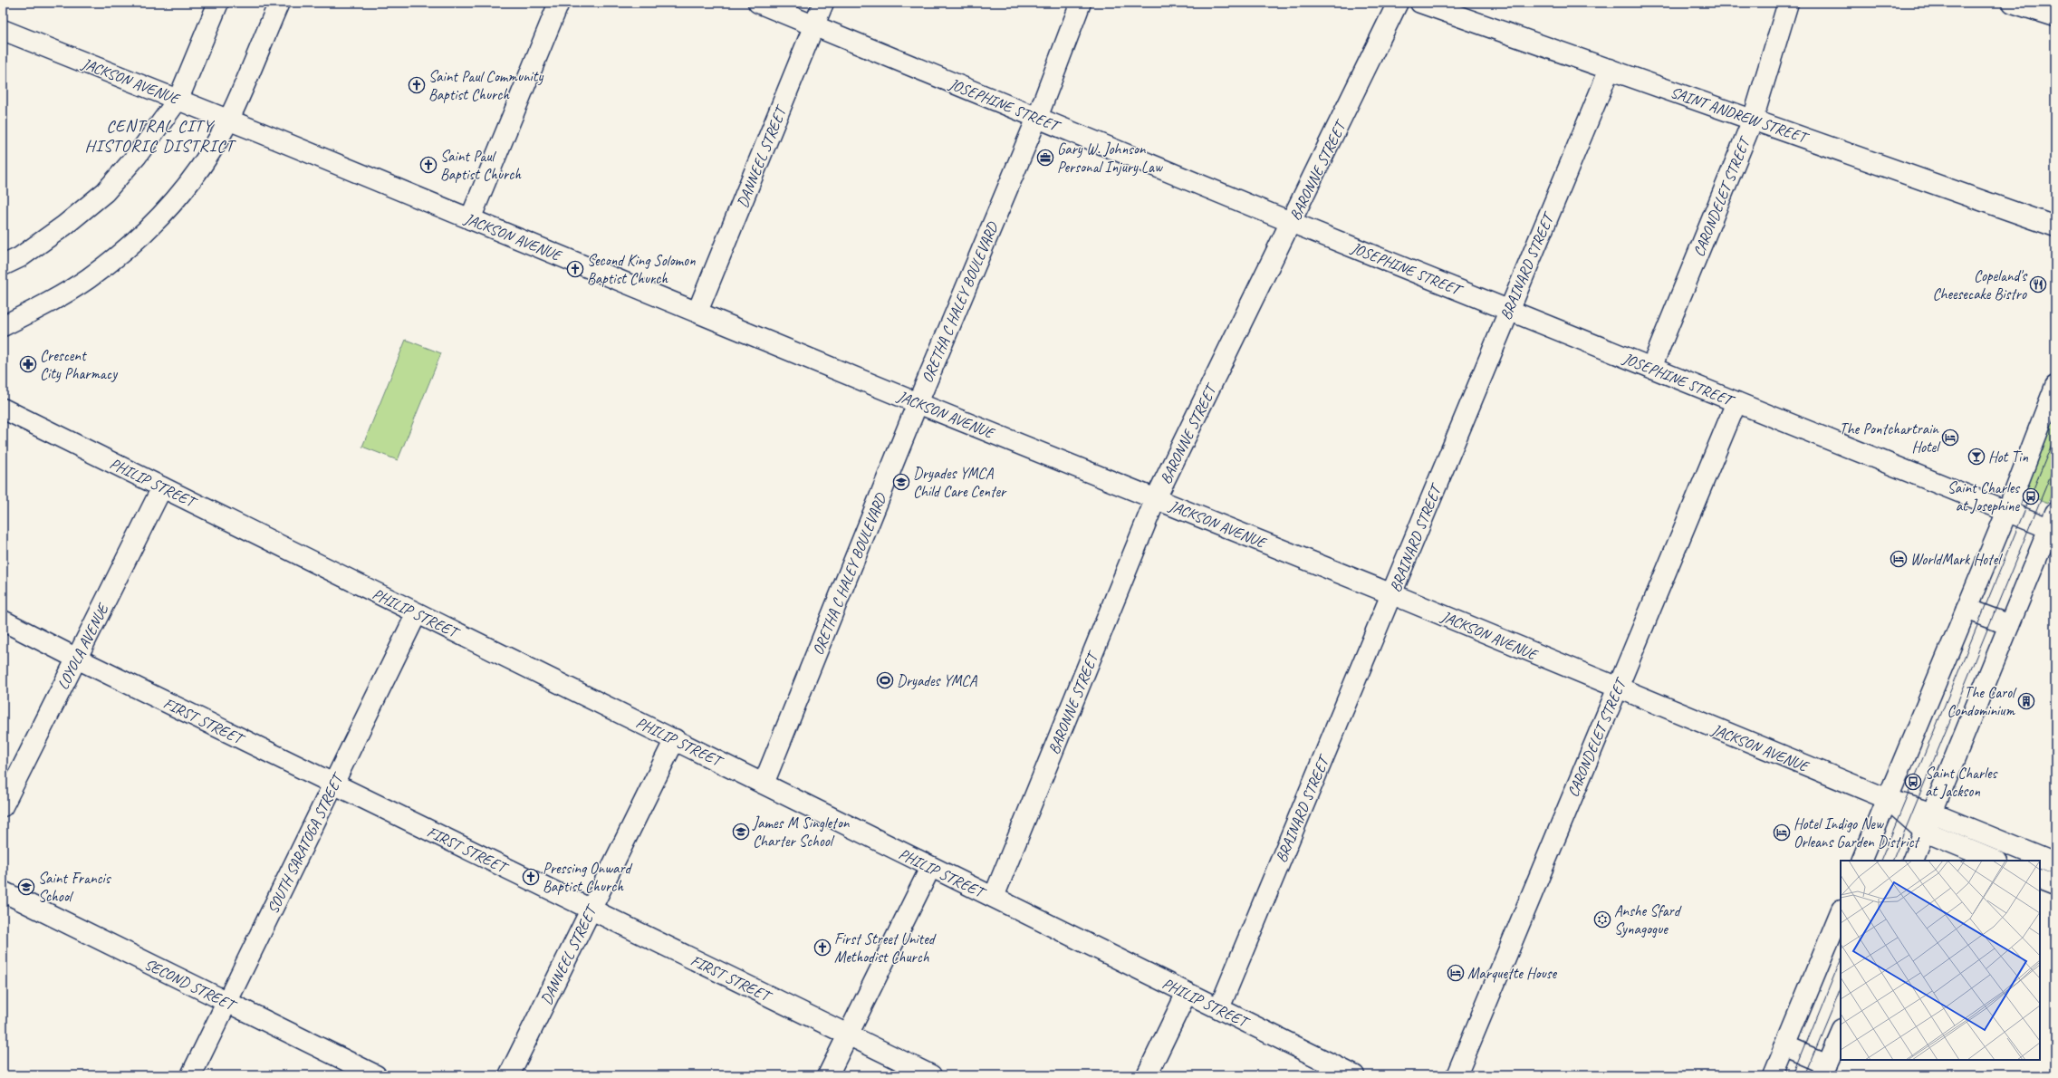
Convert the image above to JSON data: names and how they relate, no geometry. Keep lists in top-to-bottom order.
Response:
{
  "streets": {
    "street": [
      "JACKSON AVENUE",
      "JOSEPHINE STREET",
      "SAINT ANDREW STREET",
      "DANNEEL STREET",
      "BARONNE STREET",
      "CARONDELET STREET",
      "BRAINARD STREET",
      "ORETHA C HALEY BOULEVARD",
      "PHILIP STREET",
      "LOYOLA AVENUE",
      "FIRST STREET",
      "SOUTH SARATOGA STREET",
      "SECOND STREET"
    ]
  },
  "crossings": [
    ["JACKSON AVENUE", "DANNEEL STREET"],
    ["JACKSON AVENUE", "BARONNE STREET"],
    ["JACKSON AVENUE", "CARONDELET STREET"],
    ["JACKSON AVENUE", "BRAINARD STREET"],
    ["JACKSON AVENUE", "ORETHA C HALEY BOULEVARD"],
    ["JOSEPHINE STREET", "DANNEEL STREET"],
    ["JOSEPHINE STREET", "BARONNE STREET"],
    ["JOSEPHINE STREET", "CARONDELET STREET"],
    ["JOSEPHINE STREET", "BRAINARD STREET"],
    ["JOSEPHINE STREET", "ORETHA C HALEY BOULEVARD"],
    ["SAINT ANDREW STREET", "CARONDELET STREET"],
    ["SAINT ANDREW STREET", "BRAINARD STREET"],
    ["DANNEEL STREET", "PHILIP STREET"],
    ["DANNEEL STREET", "FIRST STREET"],
    ["BARONNE STREET", "PHILIP STREET"],
    ["BRAINARD STREET", "PHILIP STREET"],
    ["ORETHA C HALEY BOULEVARD", "PHILIP STREET"],
    ["PHILIP STREET", "LOYOLA AVENUE"],
    ["PHILIP STREET", "SOUTH SARATOGA STREET"],
    ["LOYOLA AVENUE", "FIRST STREET"],
    ["FIRST STREET", "SOUTH SARATOGA STREET"],
    ["SOUTH SARATOGA STREET", "SECOND STREET"]
  ],
  "districts": ["CENTRAL CITY HISTORIC DISTRICT"],
  "places": {
    "church": [
      "Saint Paul Community Baptist Church",
      "Saint Paul Baptist Church",
      "Second King Solomon Baptist Church",
      "Pressing Onward Baptist Church",
      "First Street United Methodist Church"
    ],
    "office": ["Gary W. Johnson Personal Injury Law"],
    "restaurant": ["Copeland's Cheesecake Bistro"],
    "pharmacy": ["Crescent City Pharmacy"],
    "hotel": [
      "The Pontchartrain Hotel",
      "WorldMark Hotel",
      "Hotel Indigo New Orleans Garden District",
      "Marquette House"
    ],
    "bar": ["Hot Tin"],
    "school or university": ["Dryades YMCA Child Care Center", "James M Singleton Charter School", "Saint Francis School"],
    "bus stop": ["Saint Charles at Josephine", "Saint Charles at Jackson"],
    "sports": ["Dryades YMCA"],
    "building": ["The Carol Condominium"],
    "synagogue": ["Anshe Sfard Synagogue"]
  }
}
